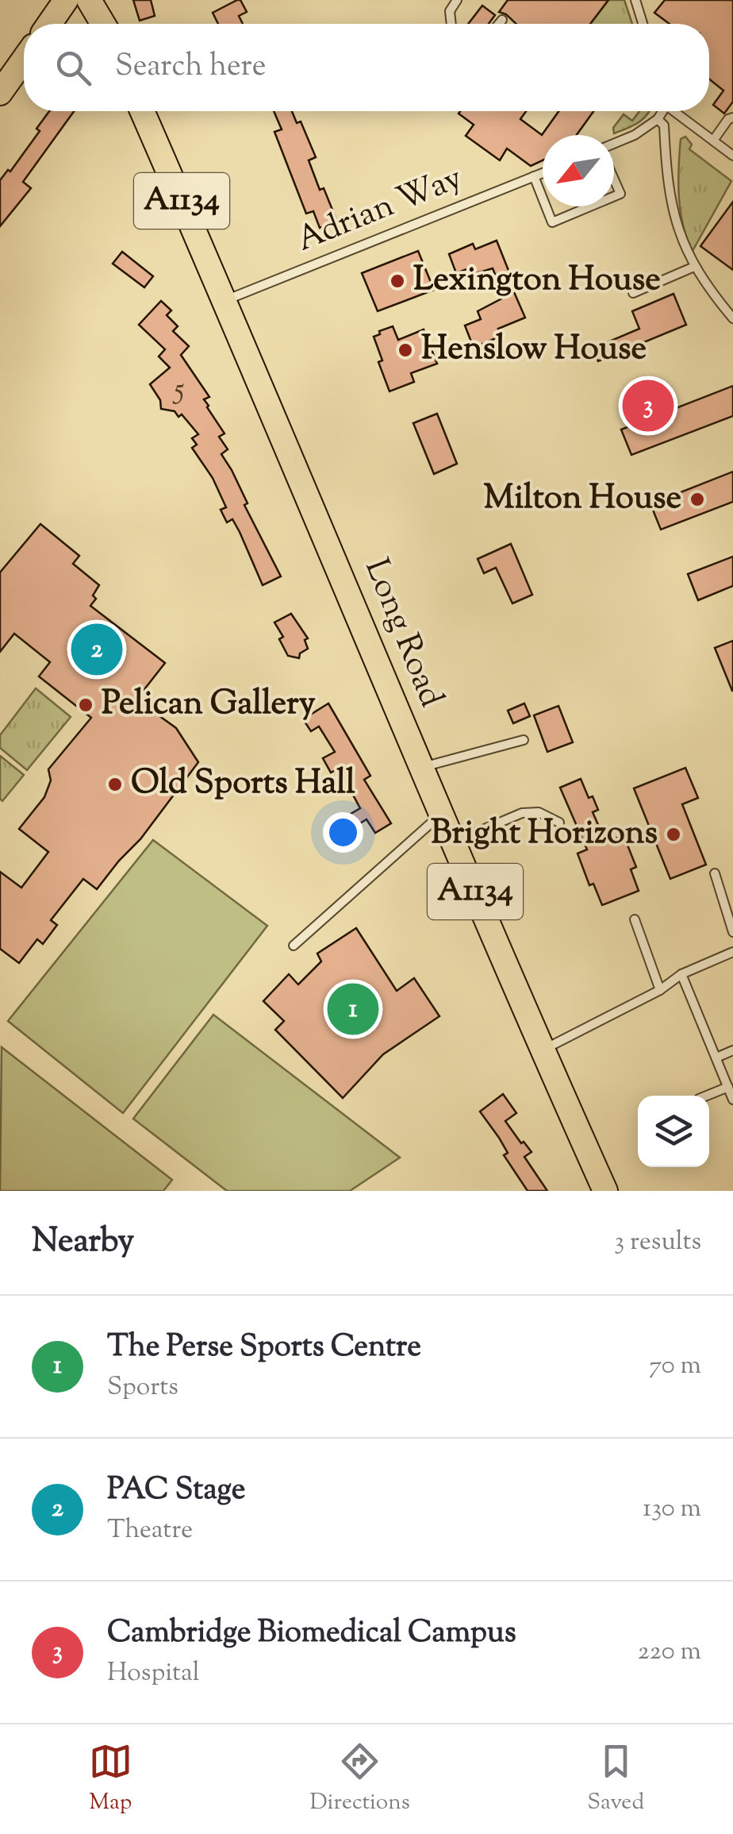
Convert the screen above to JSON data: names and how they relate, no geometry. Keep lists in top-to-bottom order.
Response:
{
  "streets": {
    "main road": ["A1134", "Long Road"],
    "lane": ["Adrian Way"]
  },
  "crossings": [
    ["Adrian Way", "Long Road"]
  ],
  "places": [
    "Lexington House",
    "Henslow House",
    "Milton House",
    "Pelican Gallery",
    "Old Sports Hall",
    "Bright Horizons"
  ],
  "house_numbers": ["5"],
  "north": "bottom left",
  "page": {
    "search": "Search here",
    "pins": ["3", "2", "1"],
    "heading": ["Nearby", "3 results"],
    "list": [
      {
        "mark": "1",
        "name": "The Perse Sports Centre",
        "note": "Sports",
        "value": "70 m"
      },
      {
        "mark": "2",
        "name": "PAC Stage",
        "note": "Theatre",
        "value": "130 m"
      },
      {
        "mark": "3",
        "name": "Cambridge Biomedical Campus",
        "note": "Hospital",
        "value": "220 m"
      }
    ],
    "nav": ["Map", "Directions", "Saved"]
  }
}
